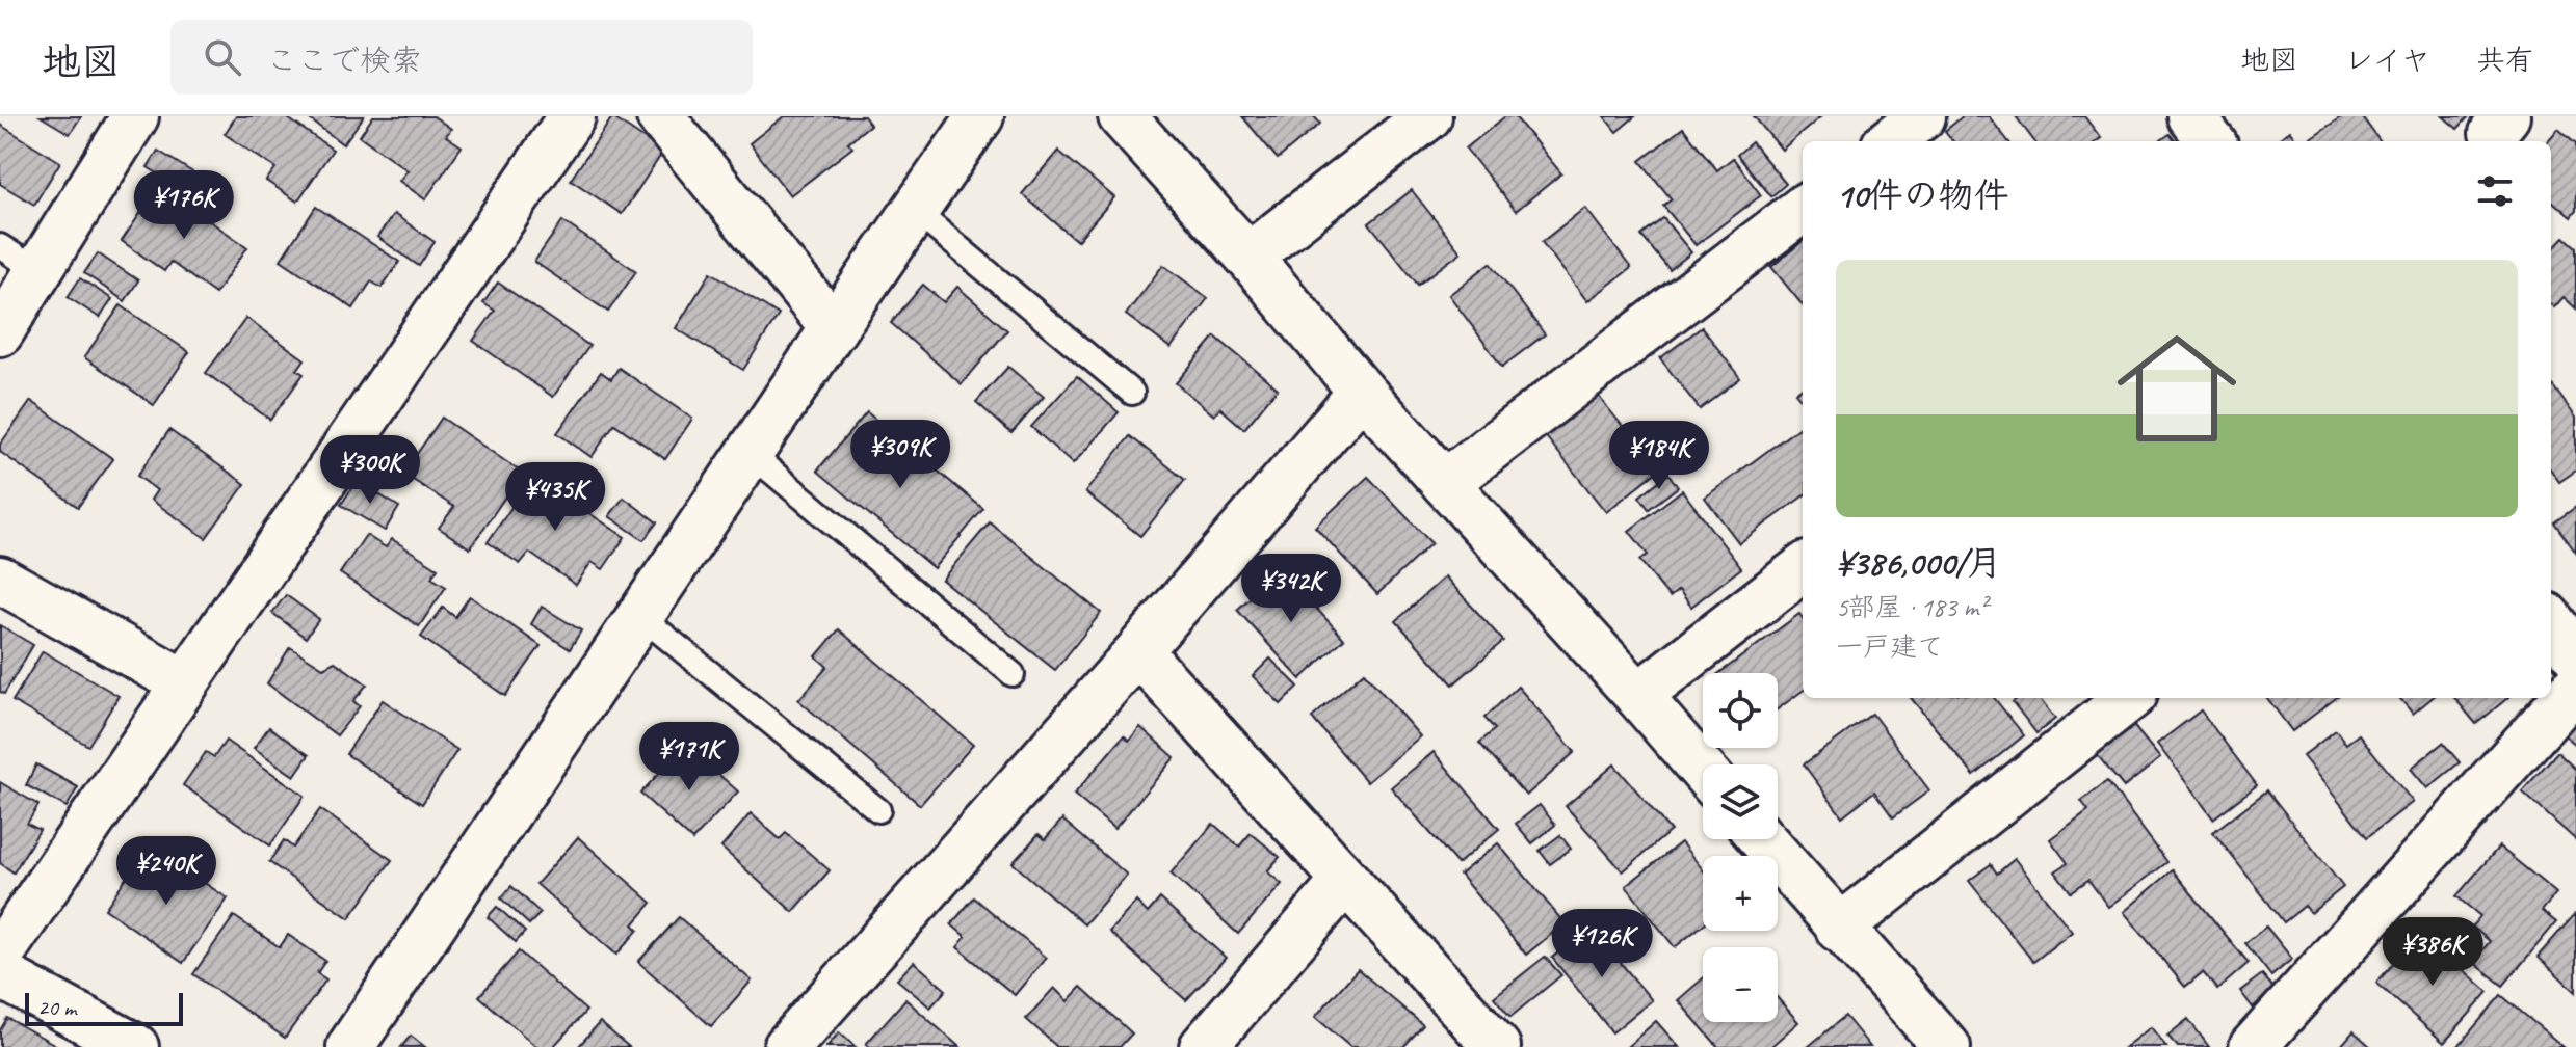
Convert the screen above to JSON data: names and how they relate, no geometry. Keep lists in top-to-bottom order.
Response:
{
  "scale_bar": "20 m",
  "page": {
    "header": "地図",
    "search": "ここで検索",
    "nav": ["地図", "レイヤ", "共有"],
    "heading": "10件の物件",
    "price": [
      "¥176K",
      "¥309K",
      "¥184K",
      "¥300K",
      "¥435K",
      "¥342K",
      "¥171K",
      "¥240K",
      "¥126K",
      "¥386K"
    ],
    "list": [
      {
        "name": "¥386,000/月",
        "note": "5部屋 · 183 m² · 一戸建て"
      }
    ],
    "map_buttons": ["+", "−"],
    "scale": "20 m"
  }
}
